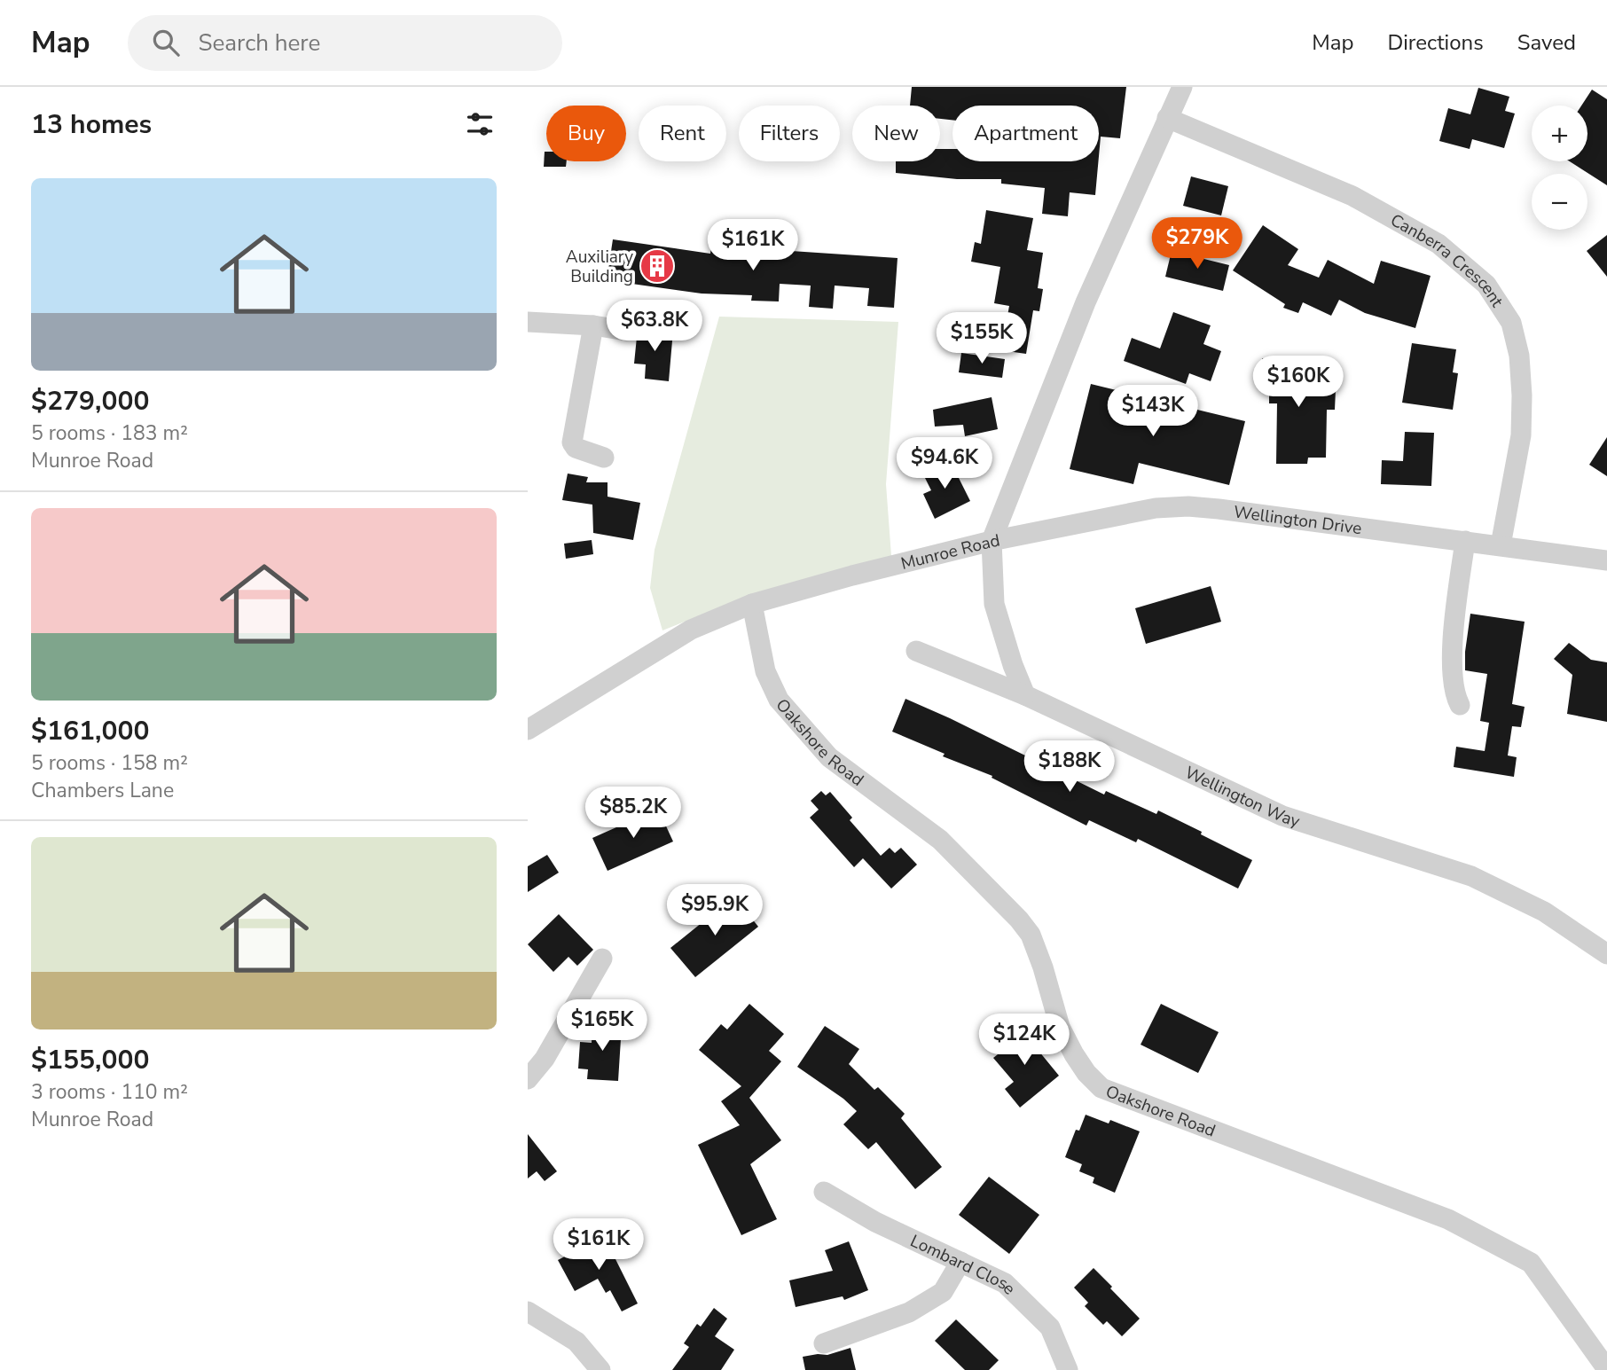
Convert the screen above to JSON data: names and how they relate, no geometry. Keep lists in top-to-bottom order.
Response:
{
  "streets": {
    "street": [
      "Canberra Crescent",
      "Wellington Drive",
      "Munroe Road",
      "Oakshore Road",
      "Wellington Way",
      "Lombard Close"
    ]
  },
  "crossings": [
    ["Canberra Crescent", "Wellington Drive"],
    ["Canberra Crescent", "Munroe Road"],
    ["Wellington Drive", "Munroe Road"],
    ["Munroe Road", "Oakshore Road"]
  ],
  "places": {
    "building": ["Auxiliary Building"]
  },
  "page": {
    "header": "Map",
    "search": "Search here",
    "nav": ["Map", "Directions", "Saved"],
    "heading": "13 homes",
    "map_buttons": ["+", "−"],
    "chip": [
      "Buy",
      "Rent",
      "Filters",
      "New",
      "Apartment"
    ],
    "list": [
      {
        "name": "$279,000",
        "note": "5 rooms · 183 m² · Munroe Road"
      },
      {
        "name": "$161,000",
        "note": "5 rooms · 158 m² · Chambers Lane"
      },
      {
        "name": "$155,000",
        "note": "3 rooms · 110 m² · Munroe Road"
      }
    ],
    "price": [
      "$279K",
      "$161K",
      "$63.8K",
      "$155K",
      "$160K",
      "$143K",
      "$94.6K",
      "$188K",
      "$85.2K",
      "$95.9K",
      "$165K",
      "$124K",
      "$161K"
    ]
  }
}
